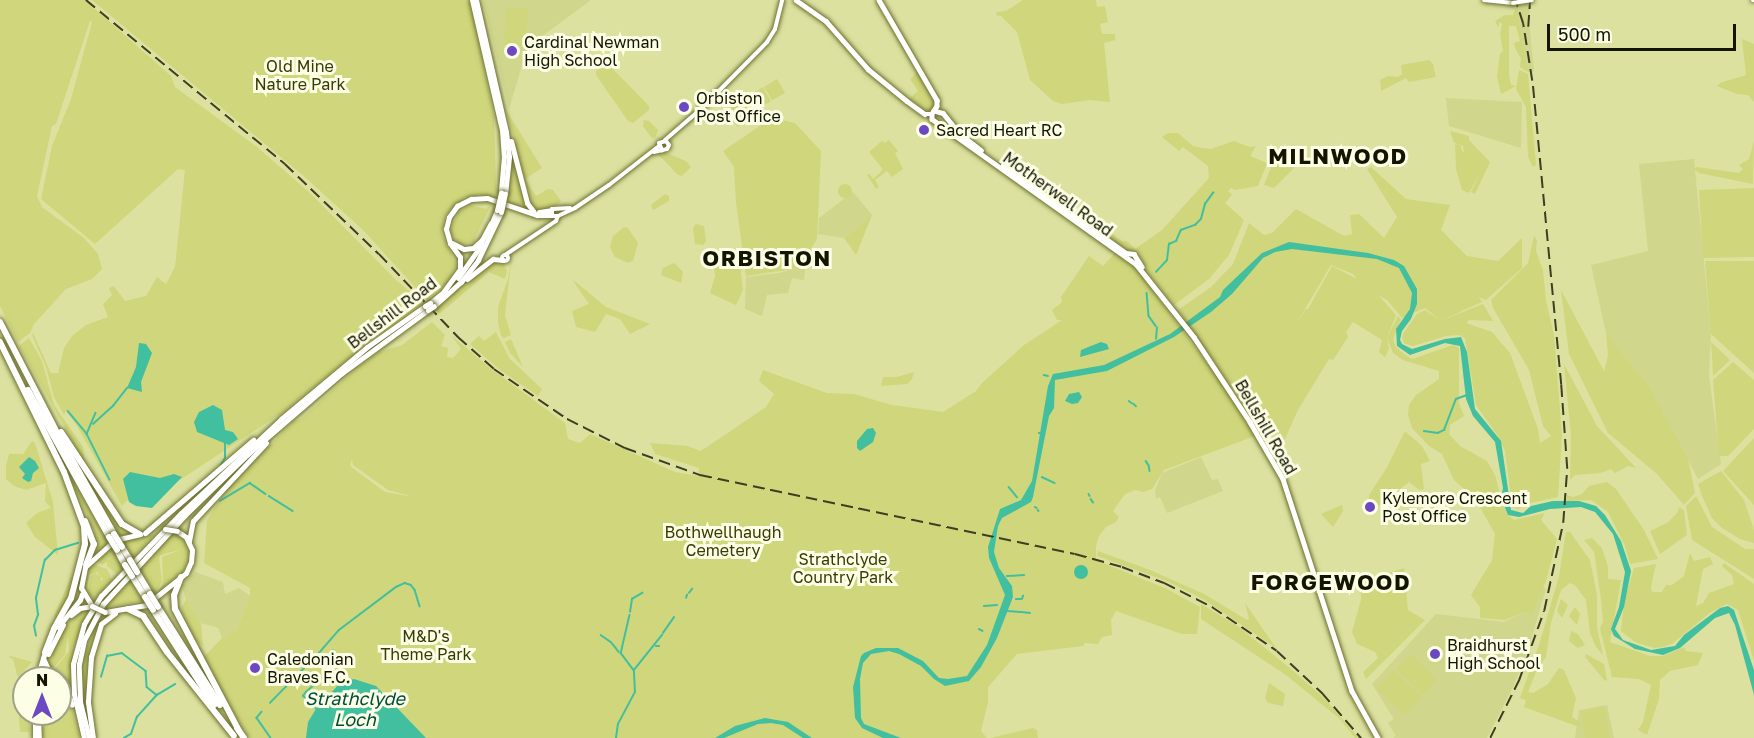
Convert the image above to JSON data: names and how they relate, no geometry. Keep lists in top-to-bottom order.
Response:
{
  "streets": {
    "highway": ["Bellshill Road"],
    "main road": ["Motherwell Road"]
  },
  "crossings": [
    ["Motherwell Road", "Bellshill Road"]
  ],
  "districts": ["MILNWOOD", "ORBISTON", "FORGEWOOD"],
  "water": ["Strathclyde Loch"],
  "parks": [
    "Old Mine Nature Park",
    "Bothwellhaugh Cemetery",
    "Strathclyde Country Park",
    "M&D's Theme Park"
  ],
  "places": [
    "Cardinal Newman High School",
    "Orbiston Post Office",
    "Sacred Heart RC",
    "Kylemore Crescent Post Office",
    "Braidhurst High School",
    "Caledonian Braves F.C."
  ],
  "scale_bar": "500 m",
  "north": "top"
}
